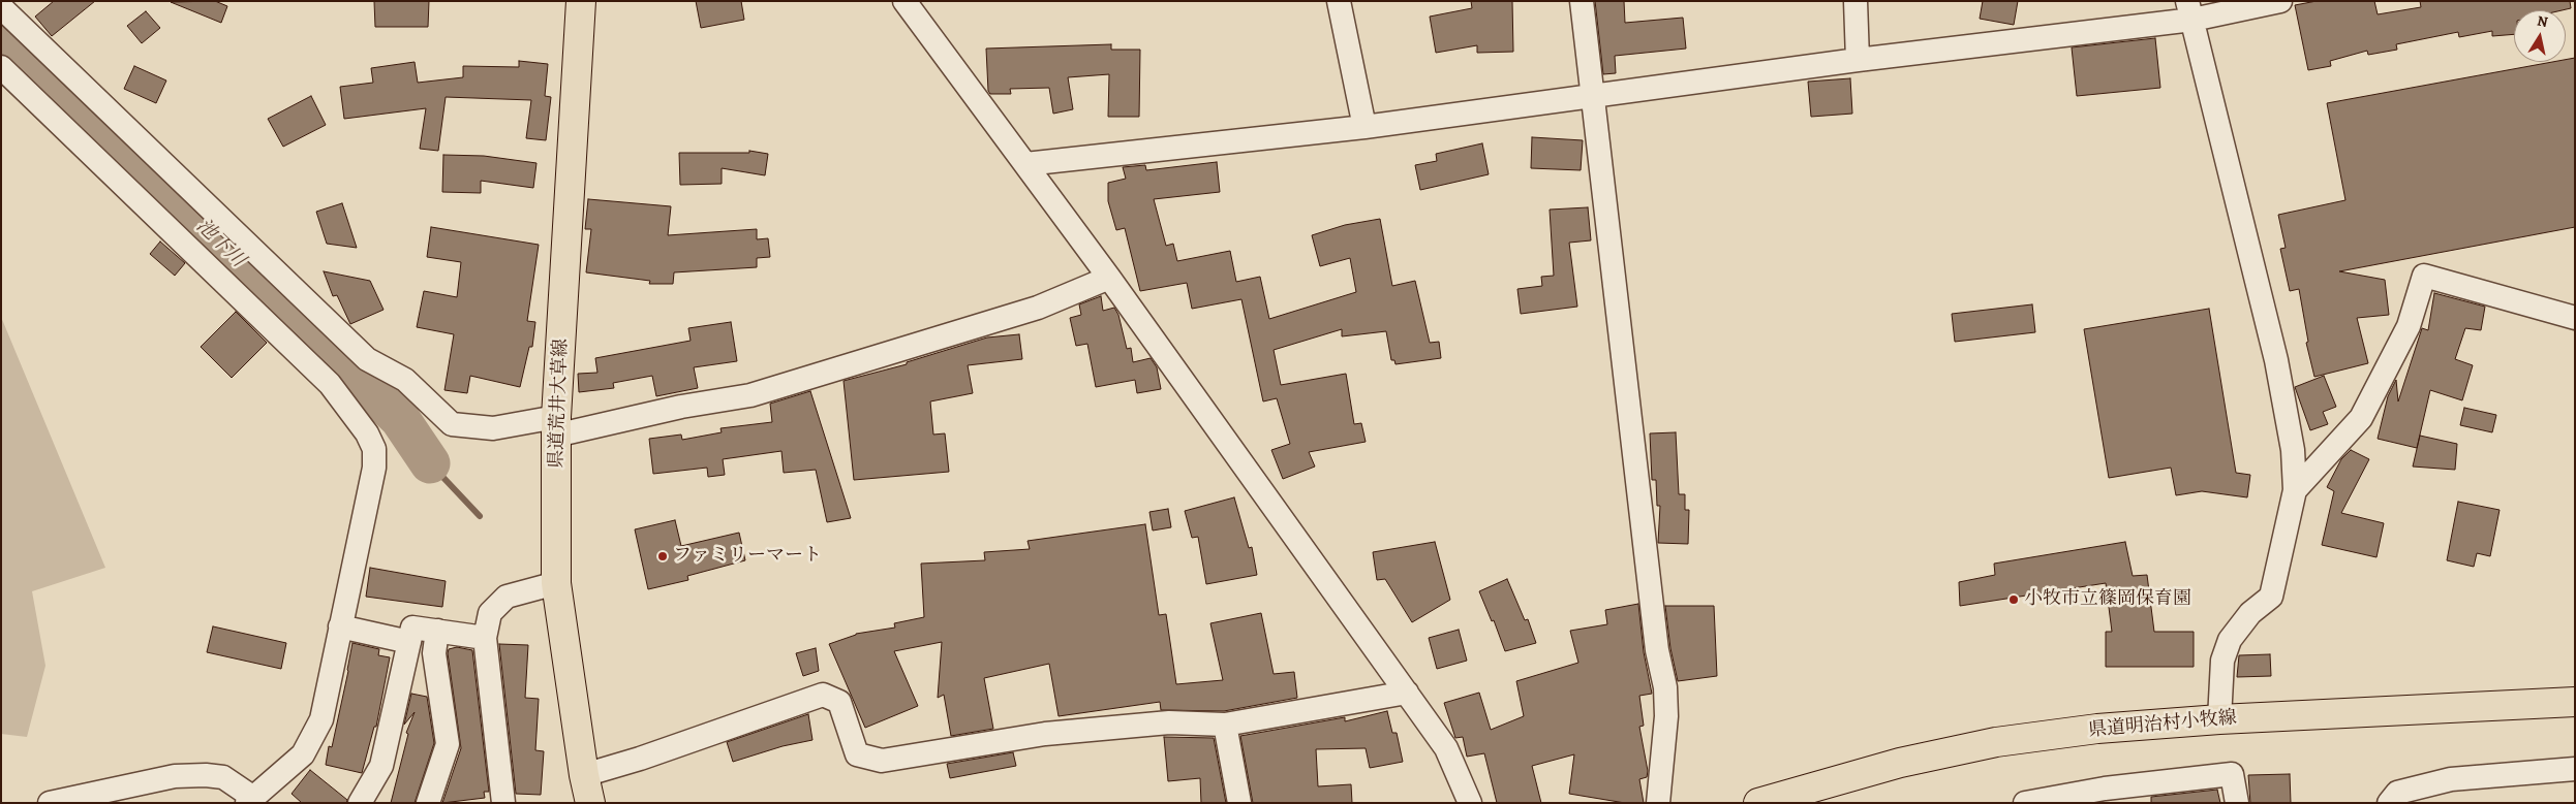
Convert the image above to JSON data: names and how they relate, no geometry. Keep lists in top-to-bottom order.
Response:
{
  "streets": {
    "main road": ["県道荒井大草線", "県道明治村小牧線"]
  },
  "water": ["池下川"],
  "places": ["ファミリーマート", "小牧市立篠岡保育園"],
  "north": "top"
}
